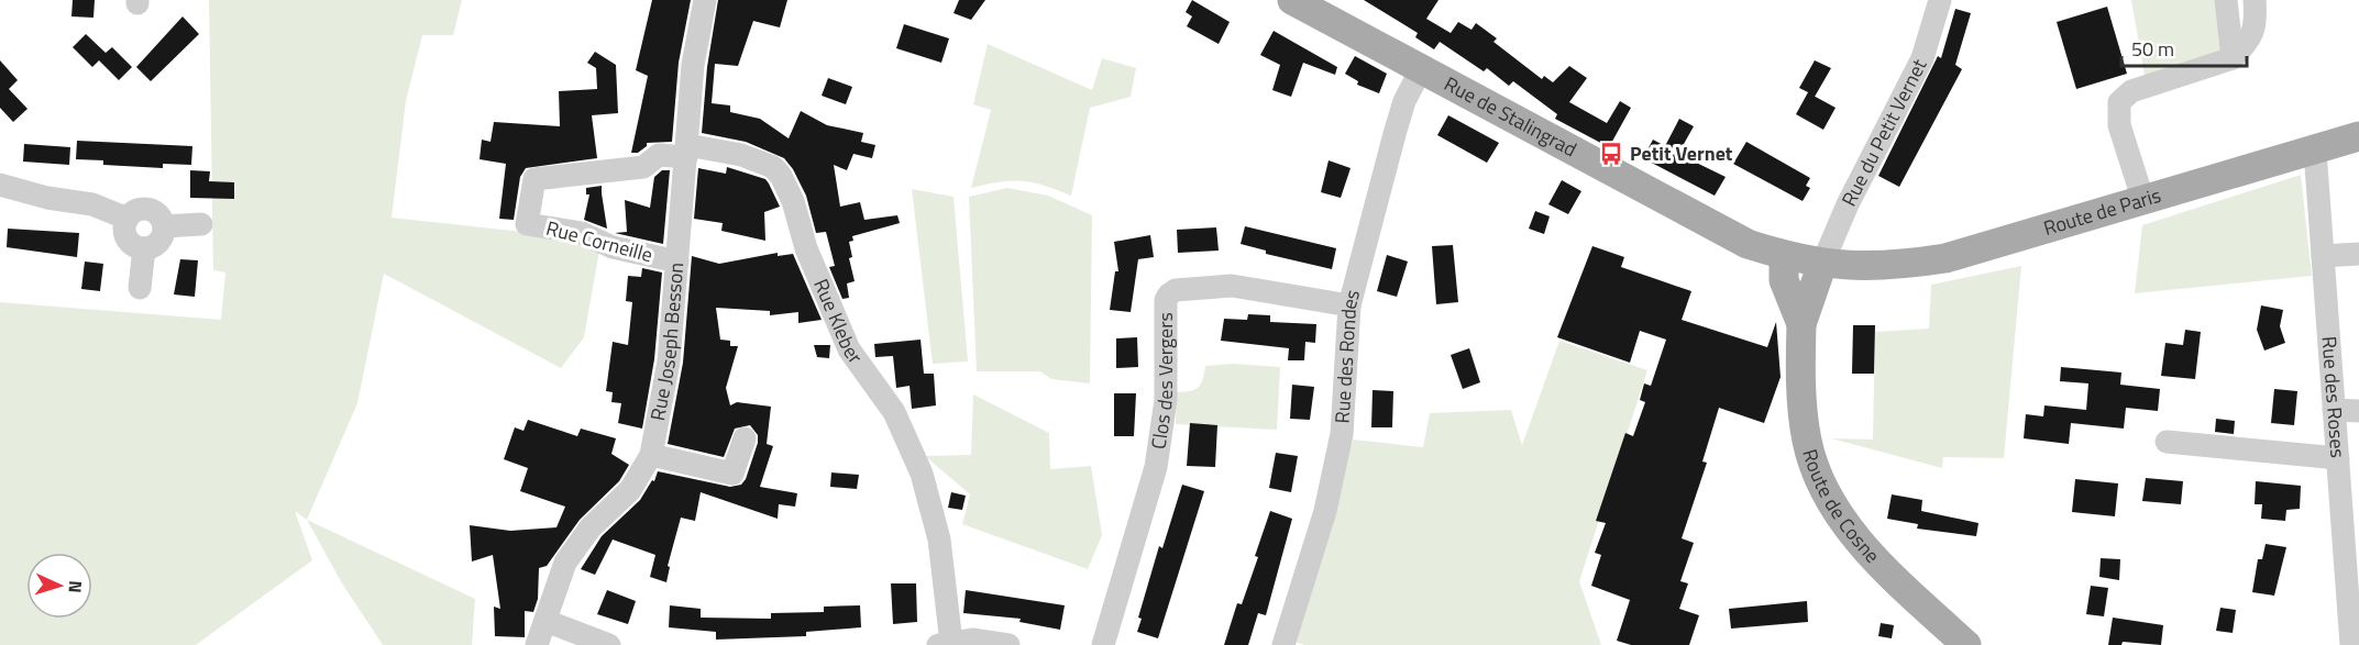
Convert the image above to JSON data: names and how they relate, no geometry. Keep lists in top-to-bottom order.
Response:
{
  "streets": {
    "main road": ["Rue de Stalingrad", "Route de Paris", "Route de Cosne"],
    "street": [
      "Rue du Petit Vernet",
      "Rue Corneille",
      "Rue Kleber",
      "Rue Joseph Besson",
      "Rue des Rondes",
      "Clos des Vergers",
      "Rue des Roses"
    ]
  },
  "crossings": [
    ["Rue de Stalingrad", "Rue du Petit Vernet"],
    ["Rue de Stalingrad", "Route de Paris"],
    ["Rue de Stalingrad", "Rue des Rondes"],
    ["Rue de Stalingrad", "Route de Cosne"],
    ["Rue du Petit Vernet", "Route de Paris"],
    ["Rue du Petit Vernet", "Route de Cosne"],
    ["Route de Paris", "Rue des Roses"],
    ["Route de Paris", "Route de Cosne"],
    ["Rue Corneille", "Rue Kleber"],
    ["Rue Corneille", "Rue Joseph Besson"],
    ["Rue Kleber", "Rue Joseph Besson"],
    ["Rue des Rondes", "Clos des Vergers"]
  ],
  "places": {
    "bus stop": ["Petit Vernet"]
  },
  "scale_bar": "50 m",
  "north": "right"
}
